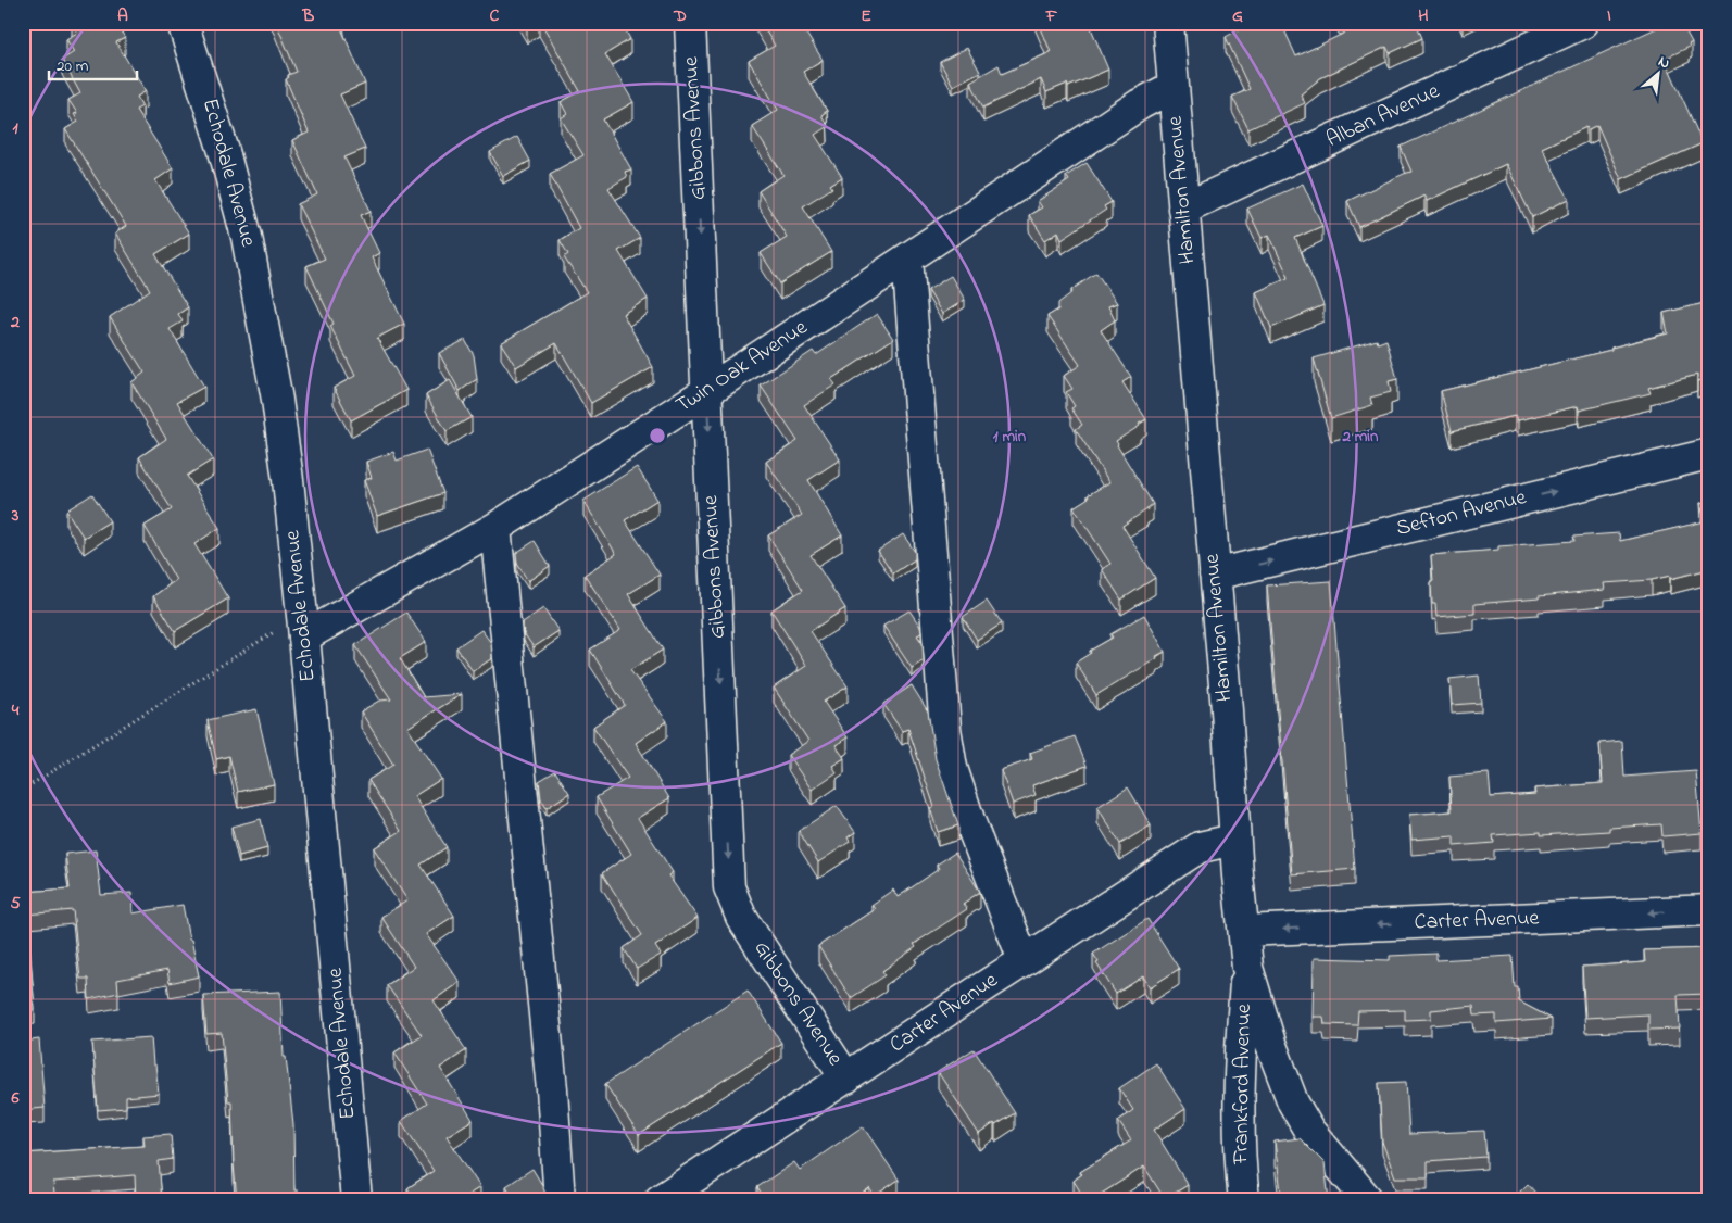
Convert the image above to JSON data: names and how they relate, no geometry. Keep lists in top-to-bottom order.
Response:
{
  "streets": {
    "street": [
      "Alban Avenue",
      "Gibbons Avenue",
      "Echodale Avenue",
      "Hamilton Avenue",
      "Twin Oak Avenue",
      "Sefton Avenue",
      "Carter Avenue",
      "Frankford Avenue"
    ]
  },
  "crossings": [
    ["Alban Avenue", "Hamilton Avenue"],
    ["Gibbons Avenue", "Twin Oak Avenue"],
    ["Gibbons Avenue", "Carter Avenue"],
    ["Echodale Avenue", "Twin Oak Avenue"],
    ["Hamilton Avenue", "Twin Oak Avenue"],
    ["Hamilton Avenue", "Sefton Avenue"],
    ["Hamilton Avenue", "Carter Avenue"],
    ["Hamilton Avenue", "Frankford Avenue"]
  ],
  "one_way": ["Sefton Avenue", "Carter Avenue"],
  "scale_bar": "20 m",
  "north": "top right",
  "grid": {
    "columns": [
      "A",
      "B",
      "C",
      "D",
      "E",
      "F",
      "G",
      "H",
      "I"
    ],
    "rows": [
      "1",
      "2",
      "3",
      "4",
      "5",
      "6"
    ]
  },
  "rings": ["1 min", "2 min"]
}
